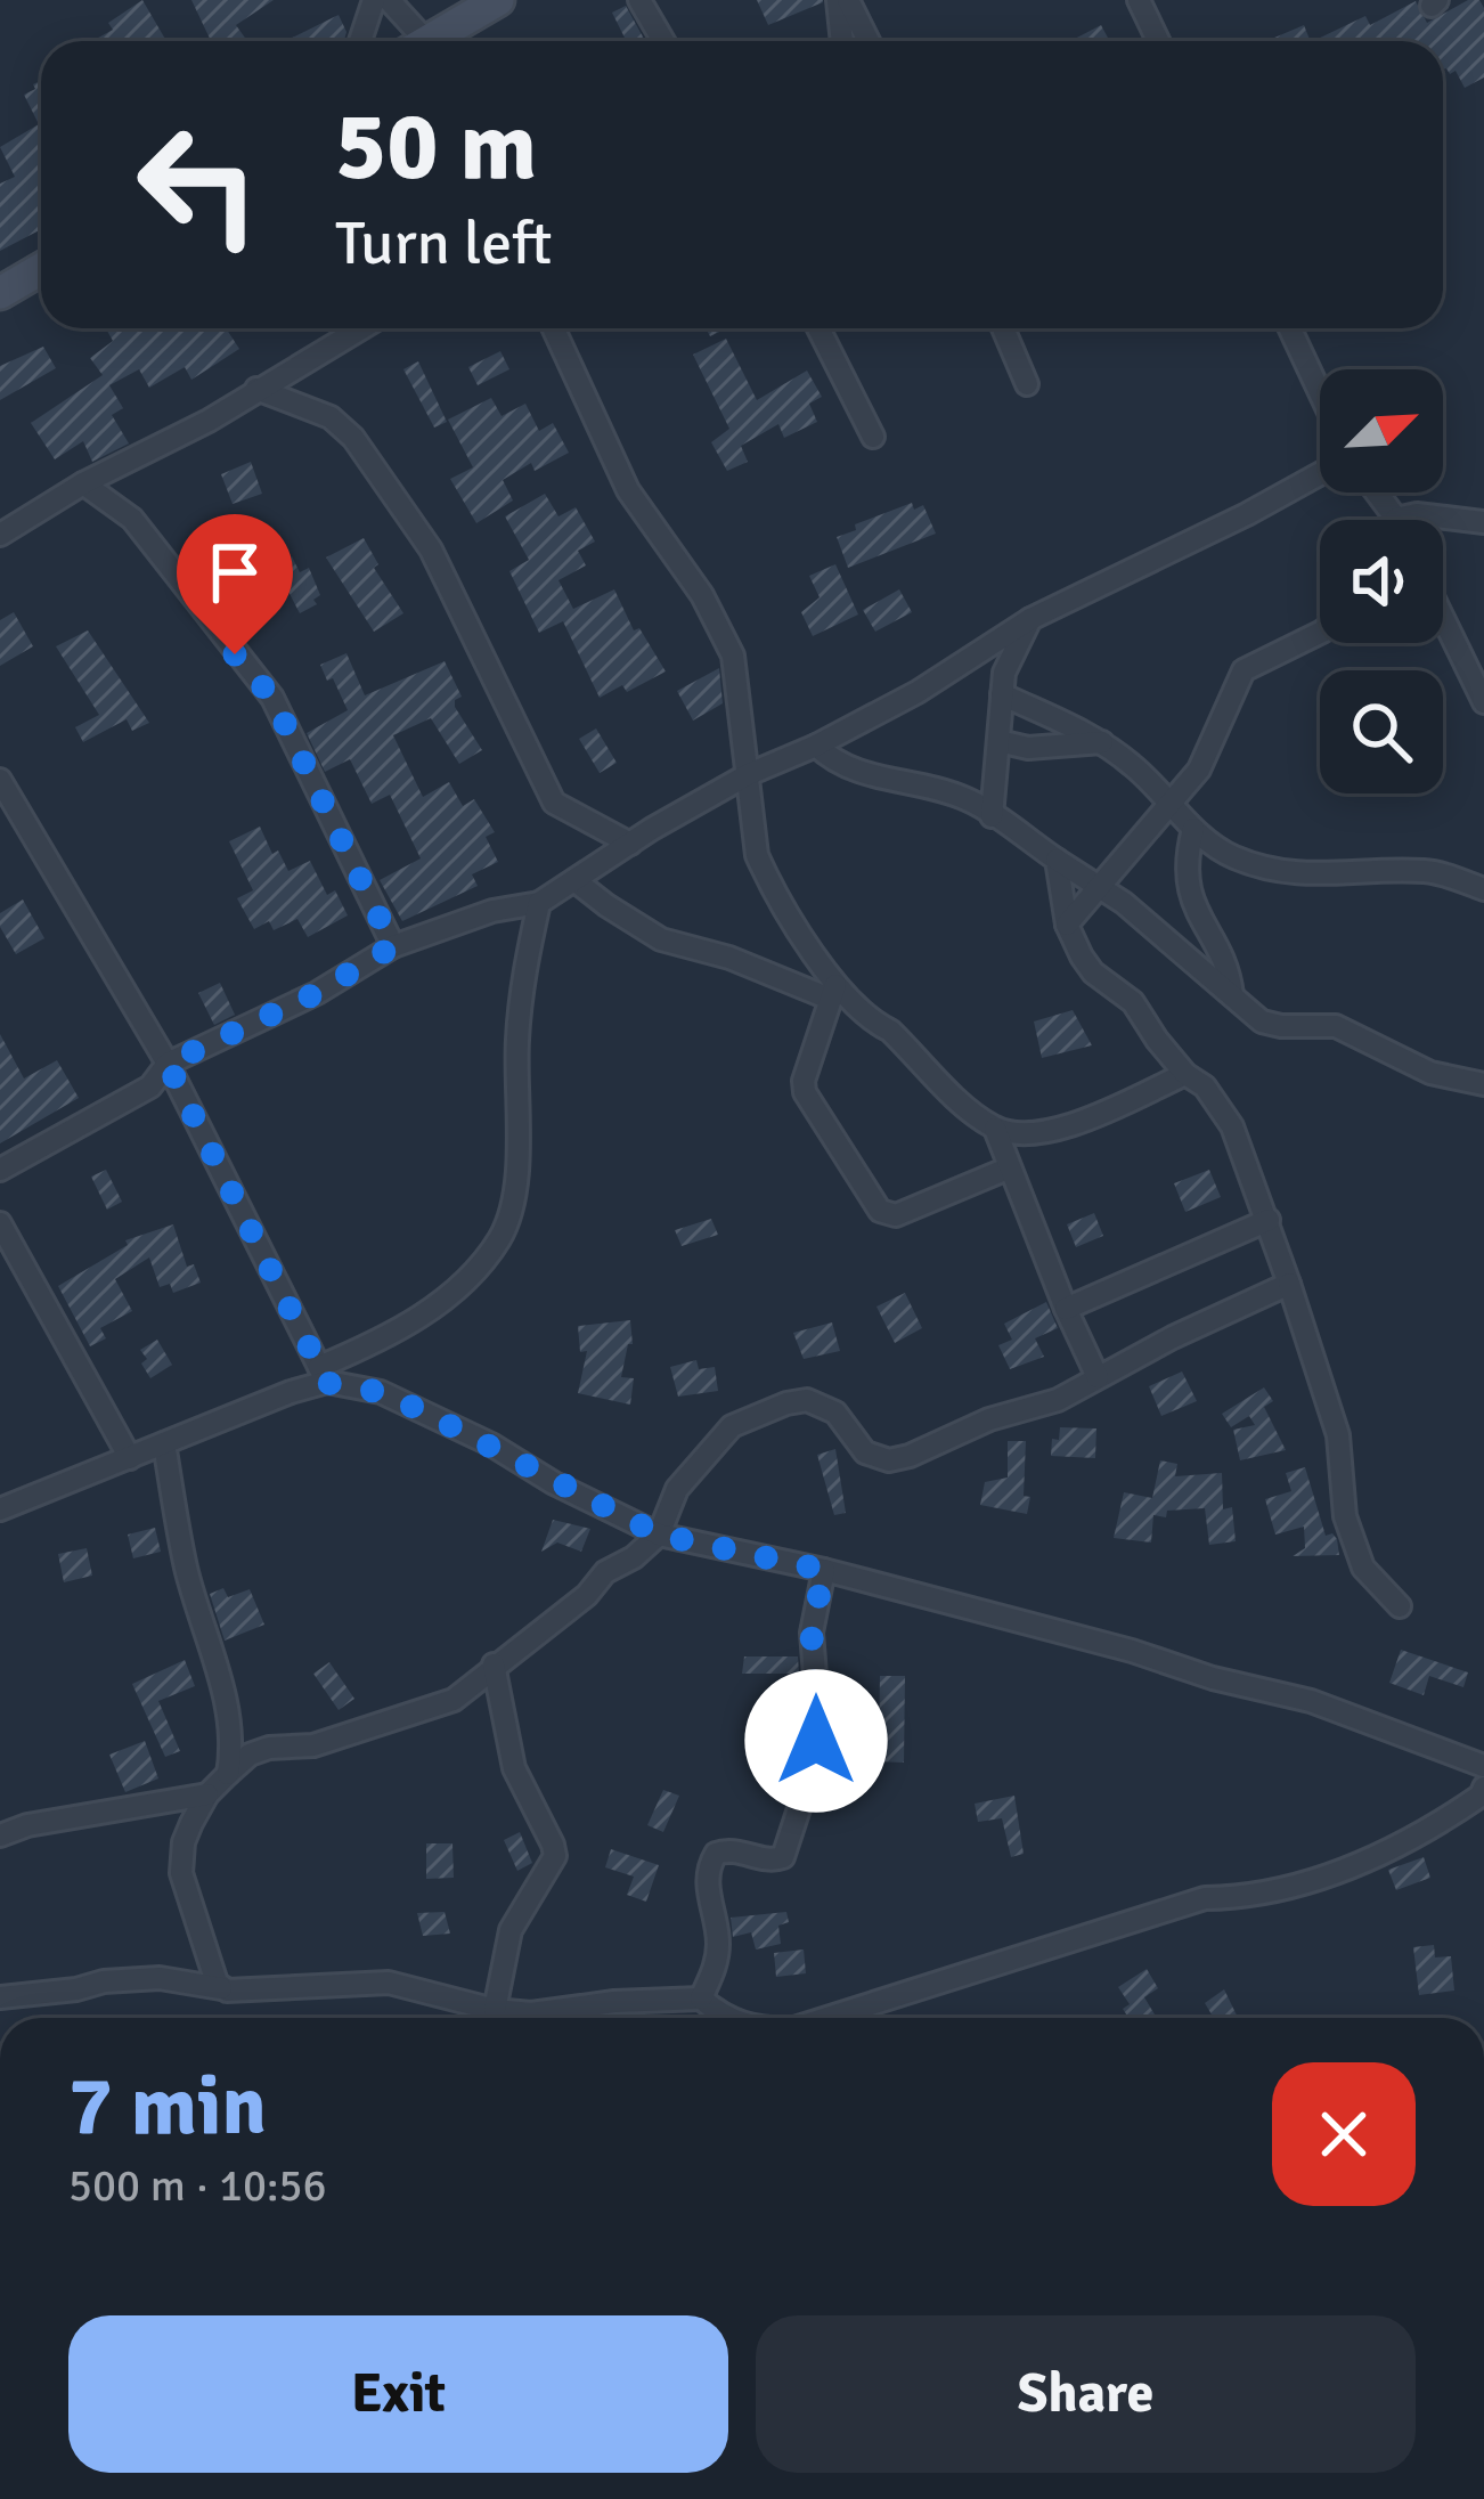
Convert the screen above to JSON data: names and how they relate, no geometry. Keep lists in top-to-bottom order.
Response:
{
  "north": "top right",
  "page": {
    "turn": ["50 m", "Turn left"],
    "heading": ["7 min", "500 m · 10:56"],
    "buttons": ["Exit", "Share"]
  }
}
